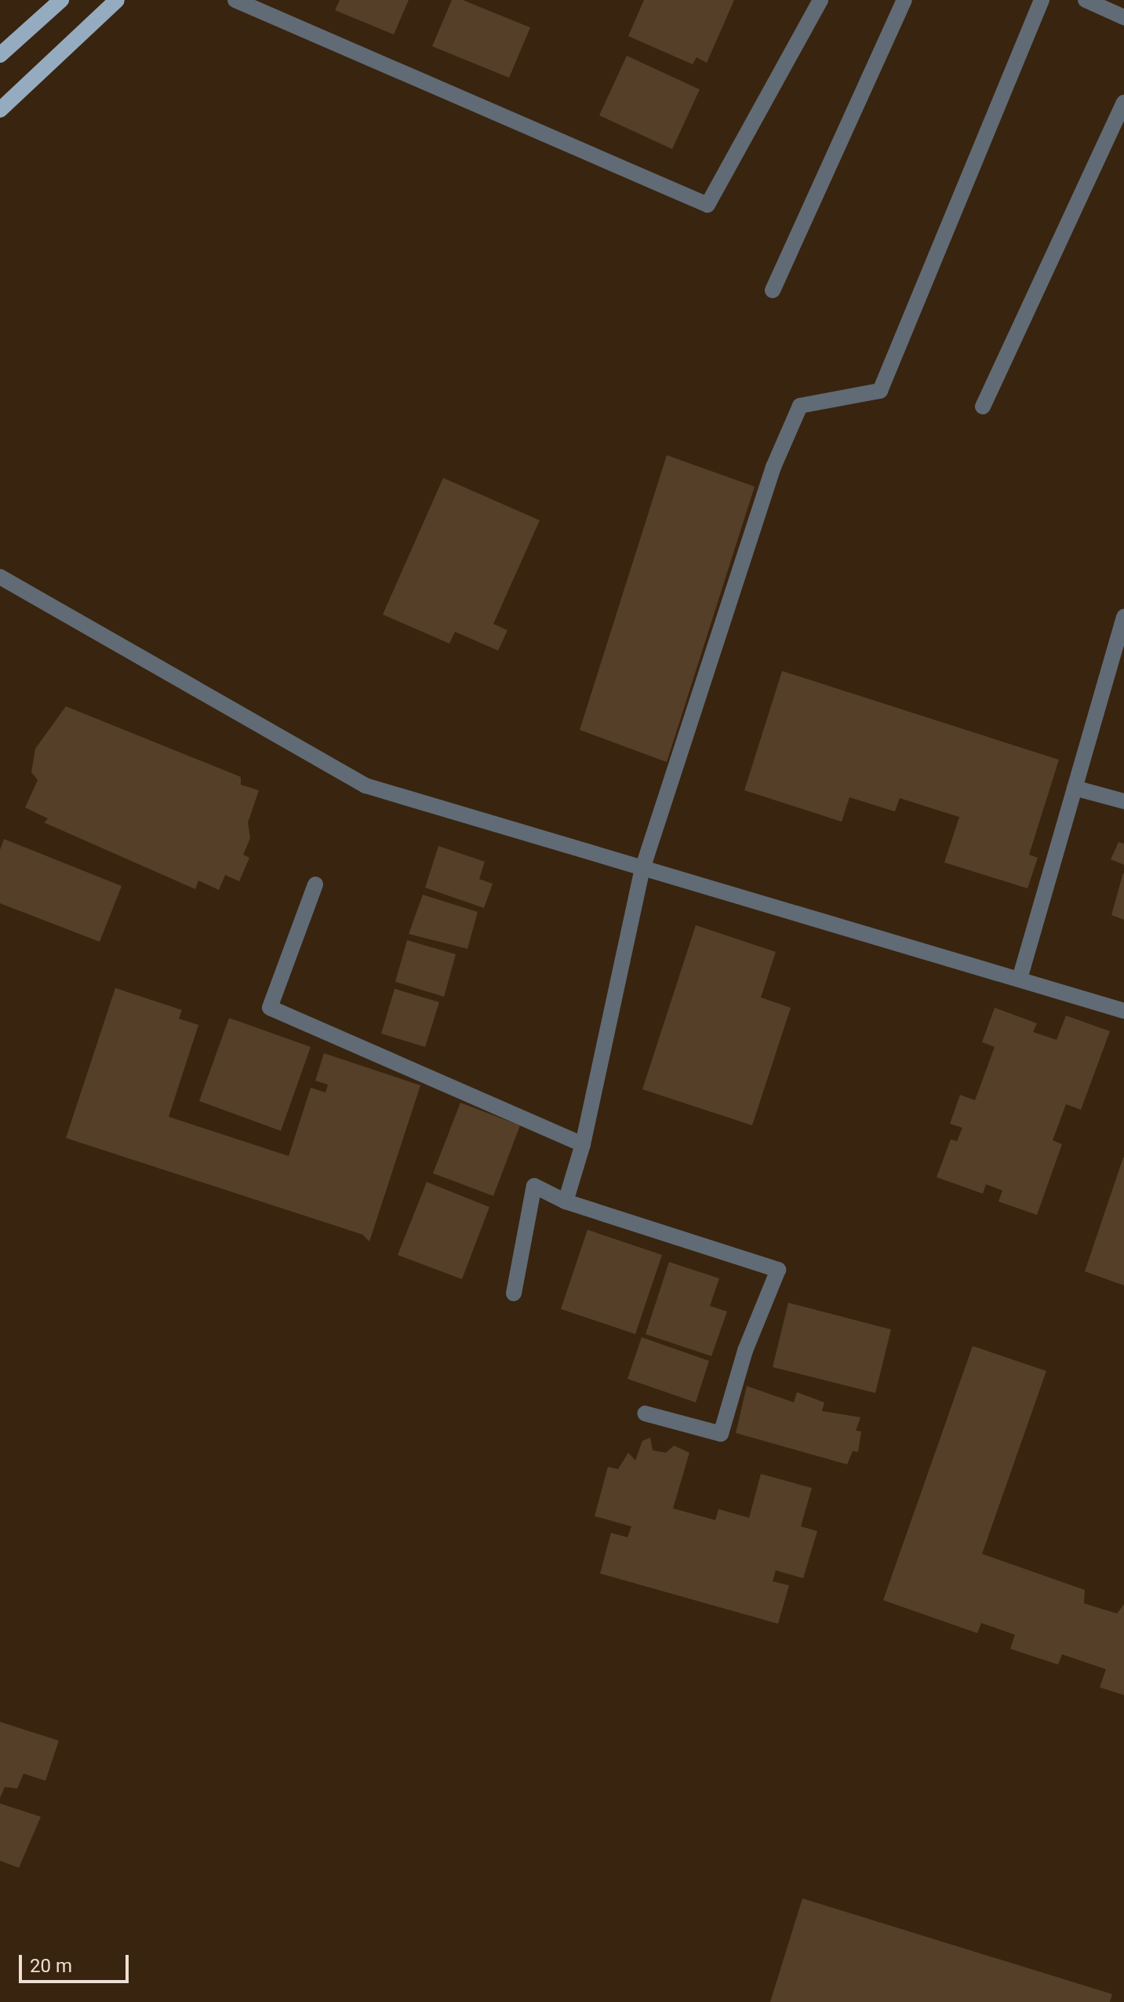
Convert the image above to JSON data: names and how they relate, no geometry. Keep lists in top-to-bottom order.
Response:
{
  "scale_bar": "20 m"
}
